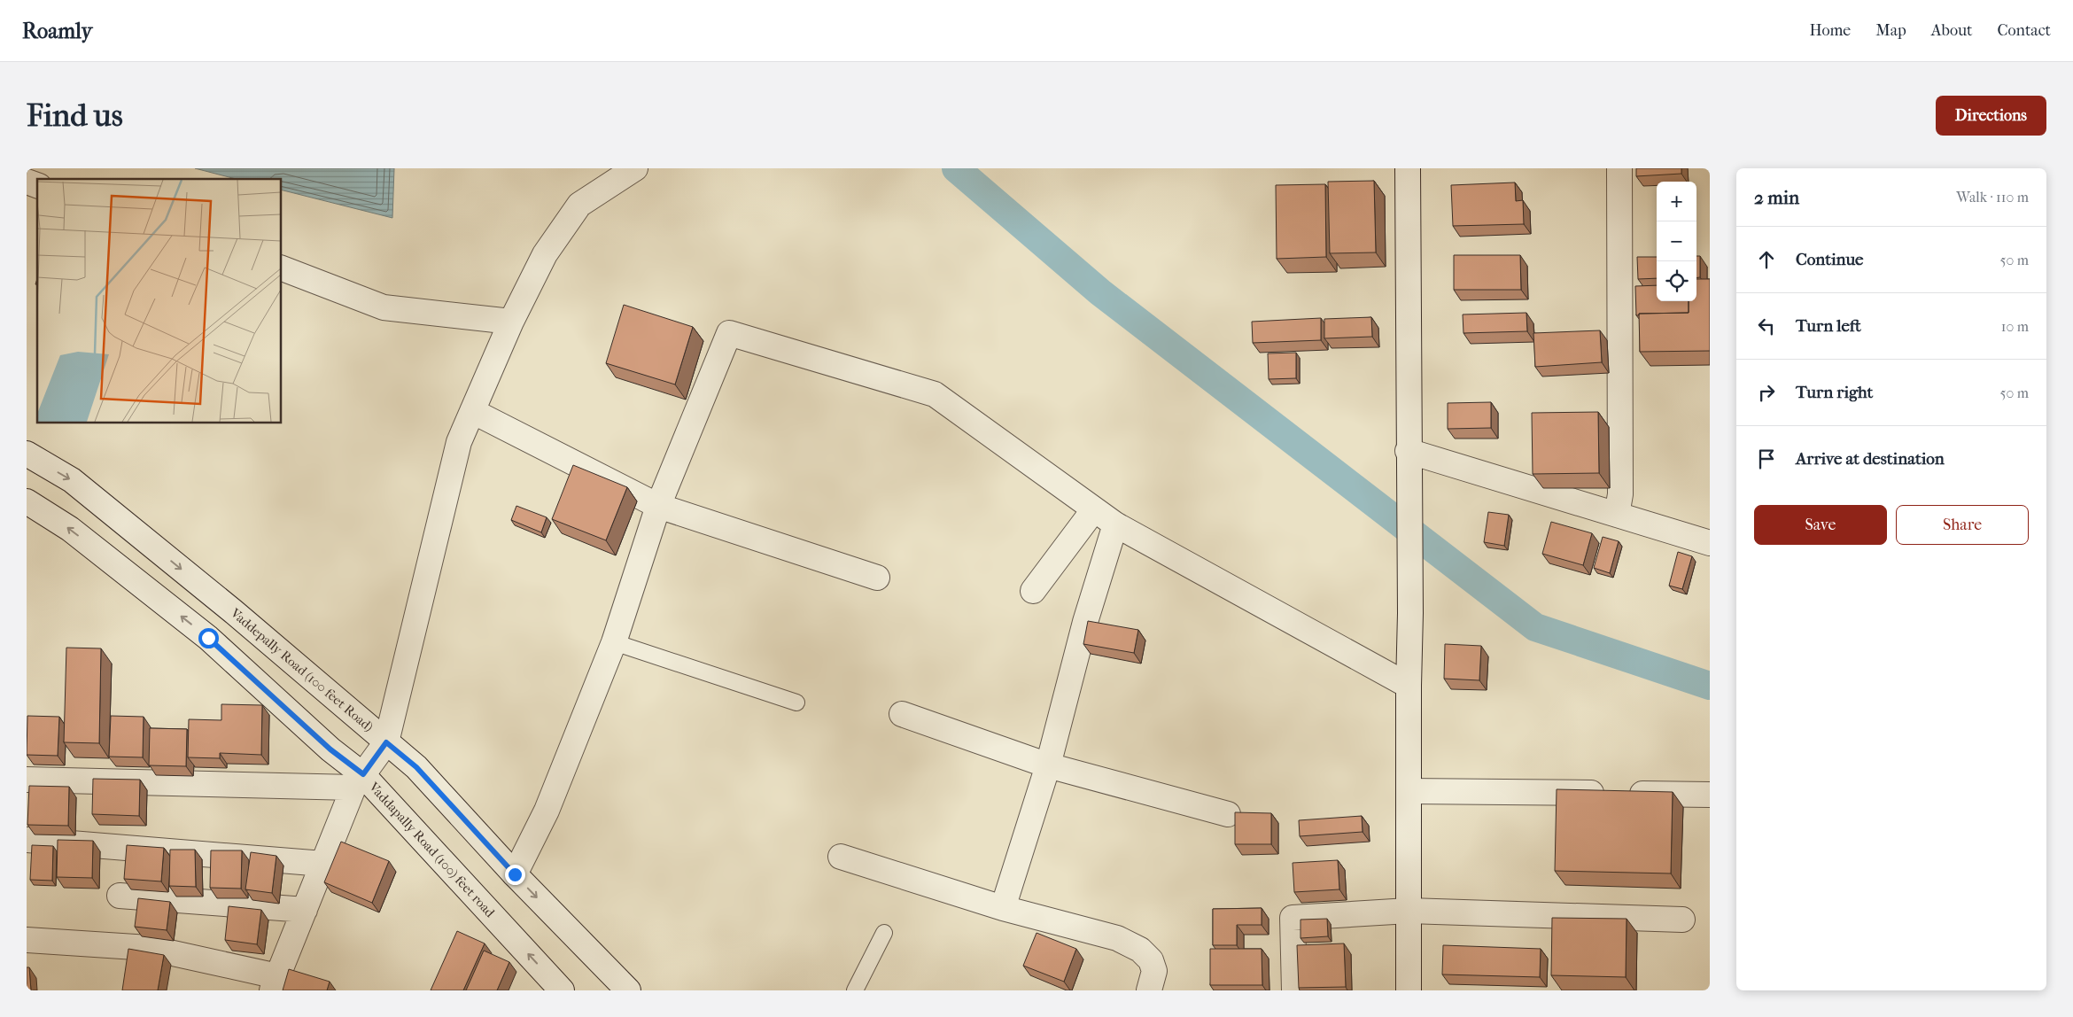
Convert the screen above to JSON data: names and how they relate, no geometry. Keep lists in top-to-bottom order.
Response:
{
  "streets": {
    "street": ["Vaddepally Road (100 feet Road)", "Vaddapally Road (100) feet road"]
  },
  "one_way": ["Vaddepally Road (100 feet Road)", "Vaddapally Road (100) feet road"],
  "page": {
    "header": "Roamly",
    "nav": [
      "Home",
      "Map",
      "About",
      "Contact"
    ],
    "buttons": [
      "Directions",
      ["Save", "Share"]
    ],
    "title": "Find us",
    "heading": ["2 min", "Walk · 110 m"],
    "map_buttons": ["+", "−"],
    "list": [
      ["Continue", "50 m"],
      ["Turn left", "10 m"],
      ["Turn right", "50 m"],
      "Arrive at destination"
    ]
  }
}
